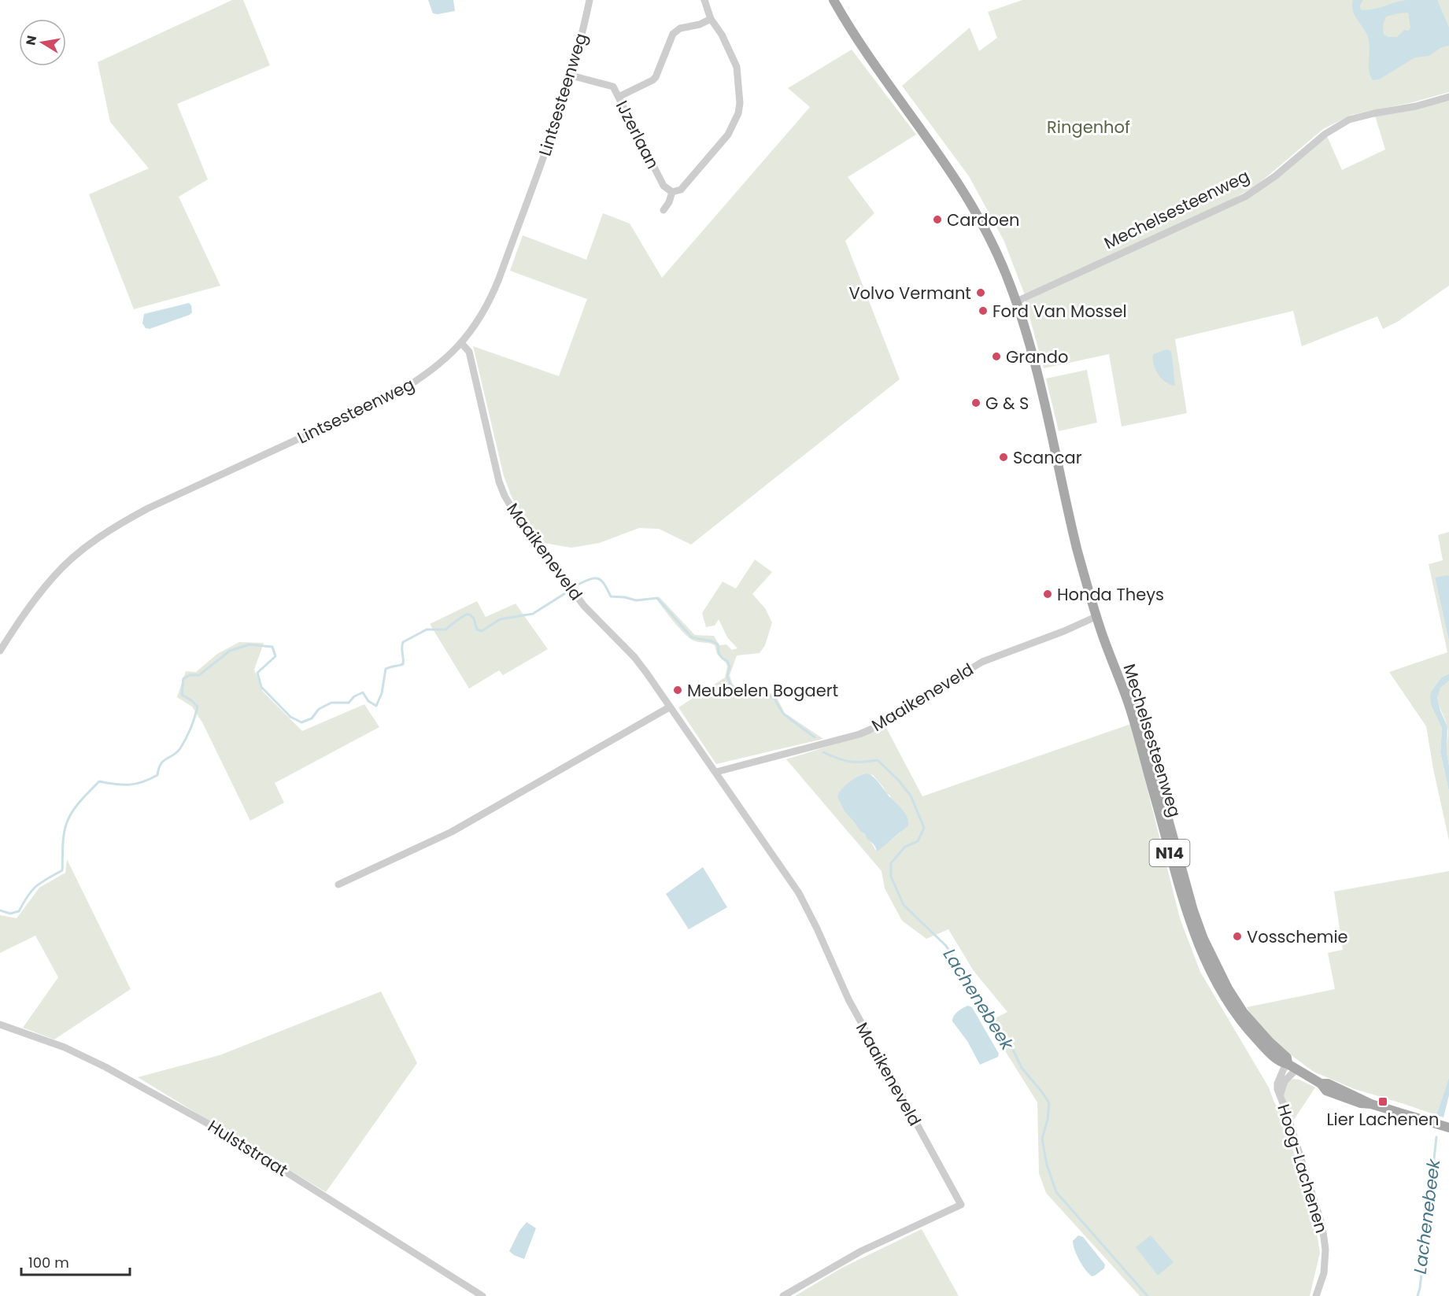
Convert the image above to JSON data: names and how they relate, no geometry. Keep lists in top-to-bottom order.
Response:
{
  "streets": {
    "main road": ["Mechelsesteenweg", "N14"],
    "street": [
      "Lintsesteenweg",
      "IJzerlaan",
      "Maaikeneveld",
      "Hulststraat",
      "Hoog-Lachenen"
    ]
  },
  "crossings": [
    ["Lintsesteenweg", "IJzerlaan"],
    ["Lintsesteenweg", "Maaikeneveld"],
    ["Mechelsesteenweg", "Maaikeneveld"],
    ["Mechelsesteenweg", "Hoog-Lachenen"]
  ],
  "water": ["Lachenebeek"],
  "parks": ["Ringenhof"],
  "places": {
    "other": [
      "Cardoen",
      "Volvo Vermant",
      "Ford Van Mossel",
      "Grando",
      "G & S",
      "Scancar",
      "Honda Theys",
      "Meubelen Bogaert",
      "Vosschemie"
    ],
    "transit": ["Lier Lachenen"]
  },
  "scale_bar": "100 m",
  "north": "left"
}
